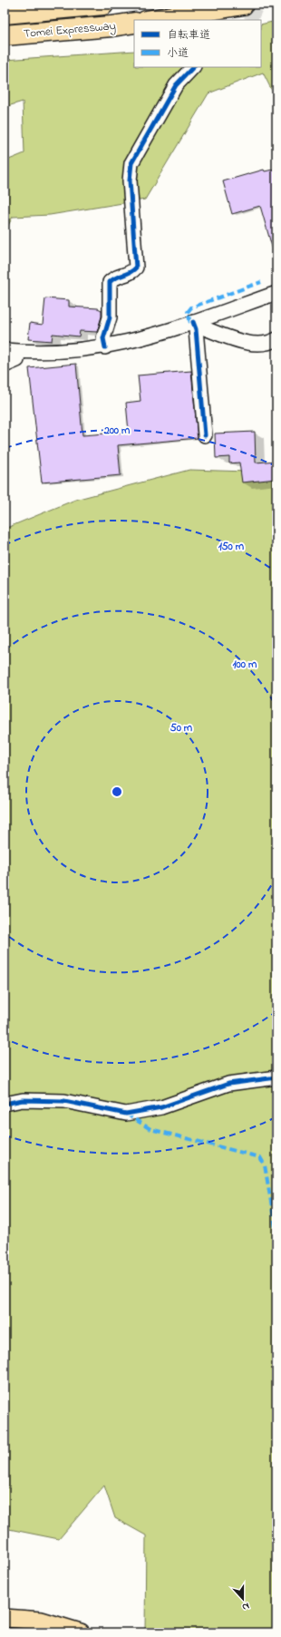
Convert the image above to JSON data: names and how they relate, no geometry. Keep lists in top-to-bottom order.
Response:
{
  "streets": {
    "highway": ["Tomei Expressway"]
  },
  "legend": ["自転車道", "小道"],
  "north": "bottom",
  "rings": [
    "200 m",
    "150 m",
    "100 m",
    "50 m"
  ]
}
